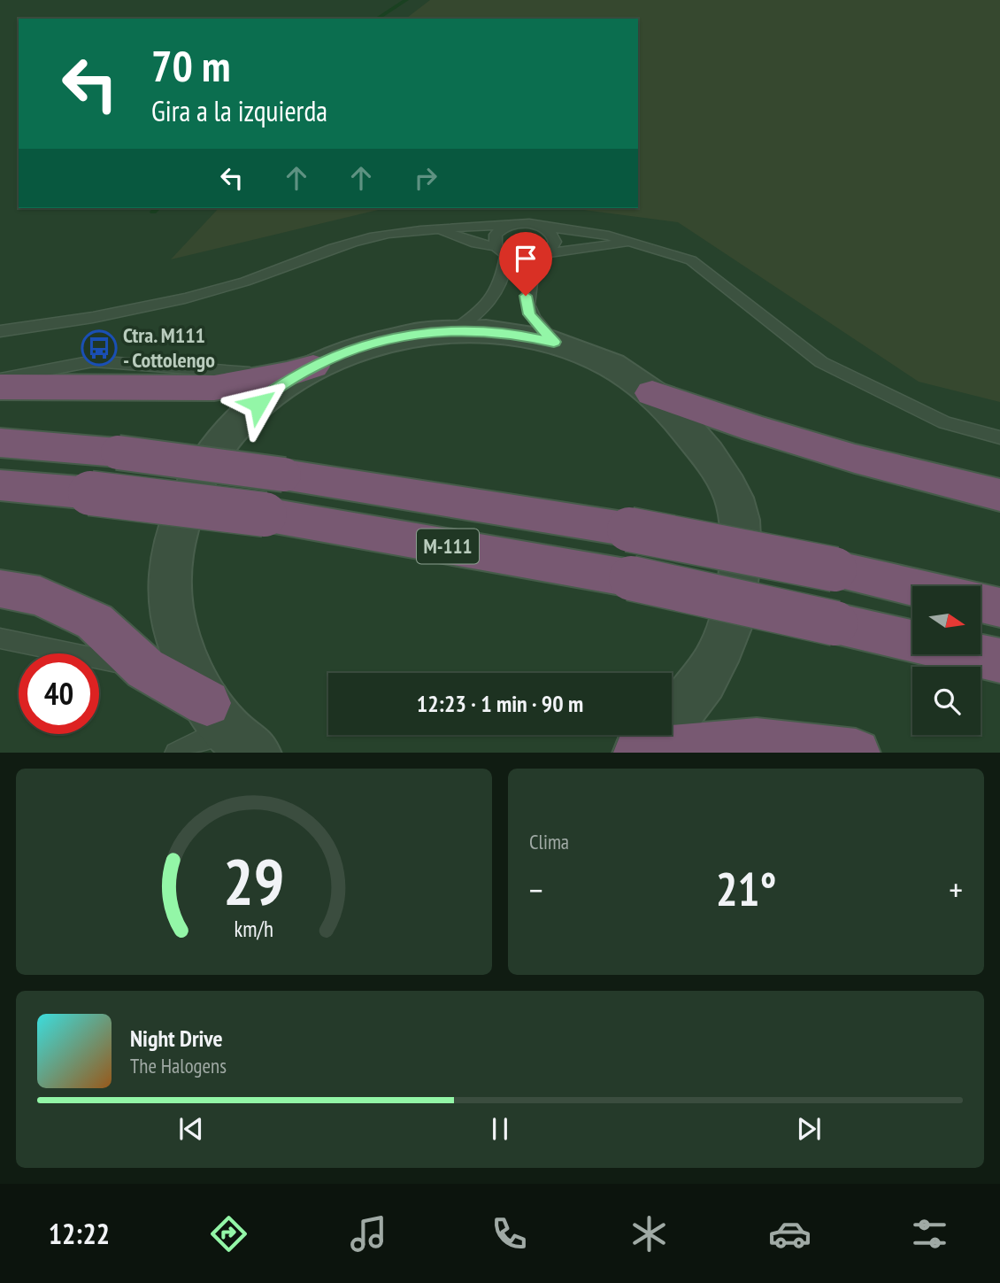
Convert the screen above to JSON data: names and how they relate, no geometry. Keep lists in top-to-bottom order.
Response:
{
  "streets": {
    "highway": ["M-111"]
  },
  "places": {
    "bus stop": ["Ctra. M111 - Cottolengo"]
  },
  "north": "right",
  "page": {
    "turn": ["70 m", "Gira a la izquierda"],
    "limit": "40",
    "trip": "12:23 · 1 min · 90 m",
    "tile": "Clima",
    "heat": ["−", "21°", "+"],
    "song": ["Night Drive", "The Halogens"],
    "tabs": "12:22",
    "gauge": ["29", "km/h"]
  }
}
